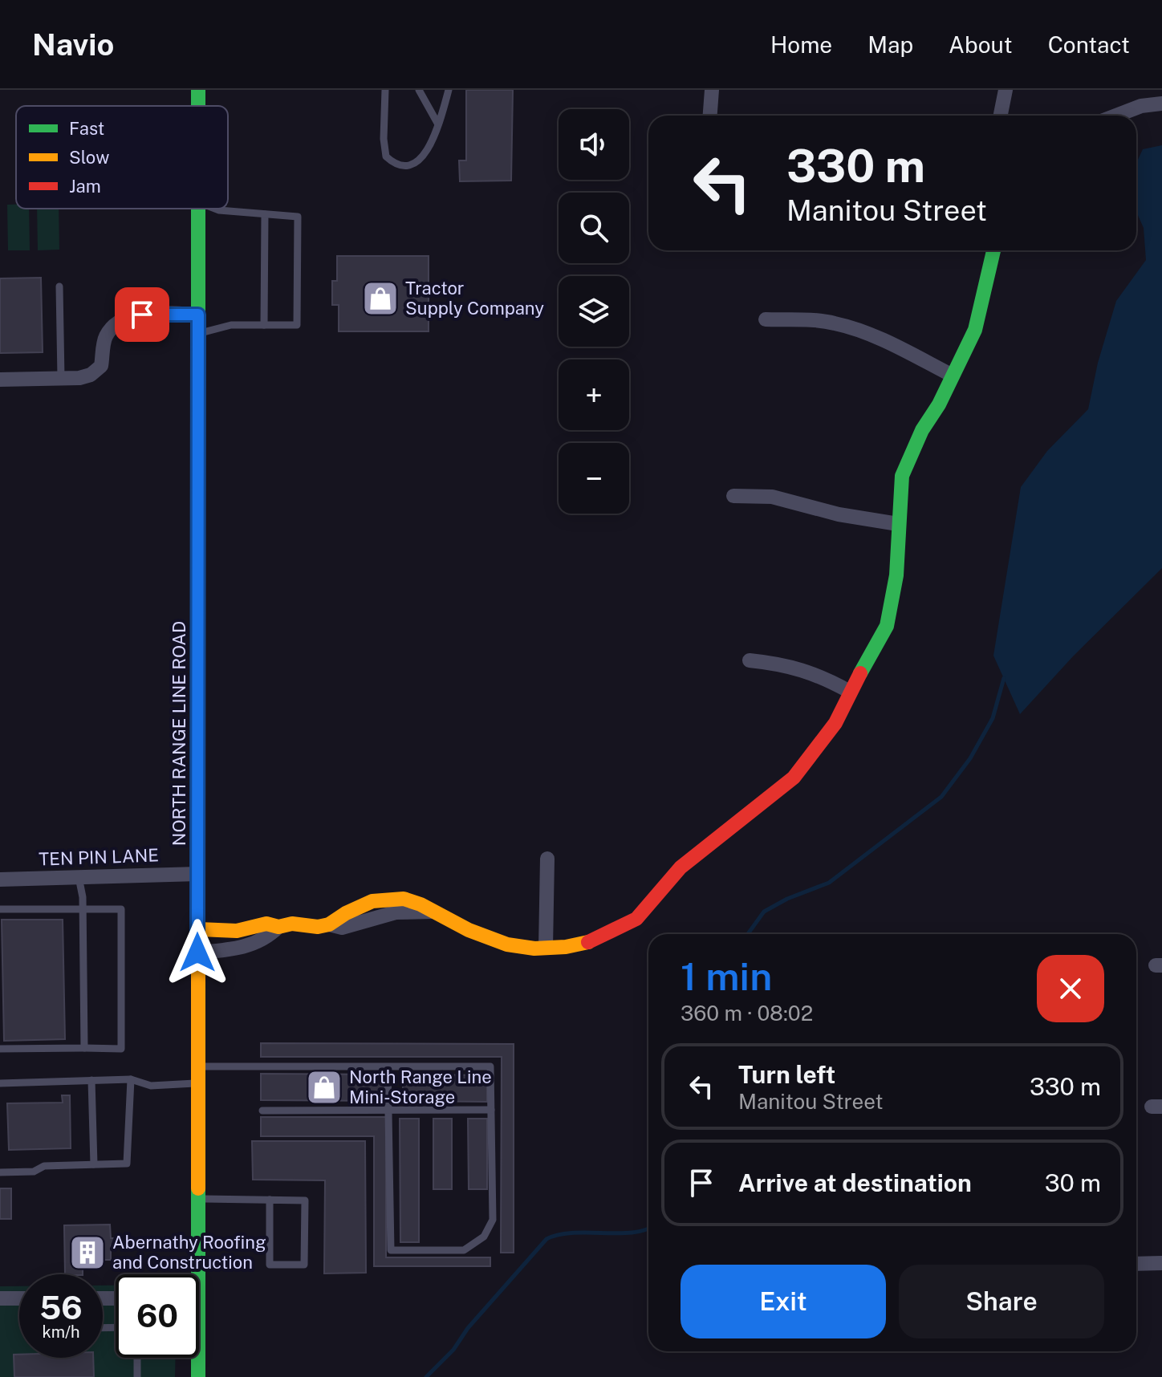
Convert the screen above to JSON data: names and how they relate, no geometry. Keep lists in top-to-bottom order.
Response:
{
  "streets": {
    "main road": ["NORTH RANGE LINE ROAD"],
    "street": ["TEN PIN LANE"]
  },
  "crossings": [
    ["NORTH RANGE LINE ROAD", "TEN PIN LANE"]
  ],
  "places": {
    "shop": ["Tractor Supply Company", "North Range Line Mini-Storage"],
    "building": ["Abernathy Roofing and Construction"]
  },
  "legend": ["Fast", "Slow", "Jam"],
  "page": {
    "header": "Navio",
    "nav": [
      "Home",
      "Map",
      "About",
      "Contact"
    ],
    "map_buttons": ["+", "−"],
    "turn": ["330 m", "Manitou Street"],
    "heading": ["1 min", "360 m · 08:02"],
    "list": [
      {
        "name": "Turn left",
        "note": "Manitou Street",
        "value": "330 m"
      },
      {
        "name": "Arrive at destination",
        "value": "30 m"
      }
    ],
    "buttons": ["Exit", "Share"],
    "speed": "56 km/h",
    "limit": "60"
  }
}
